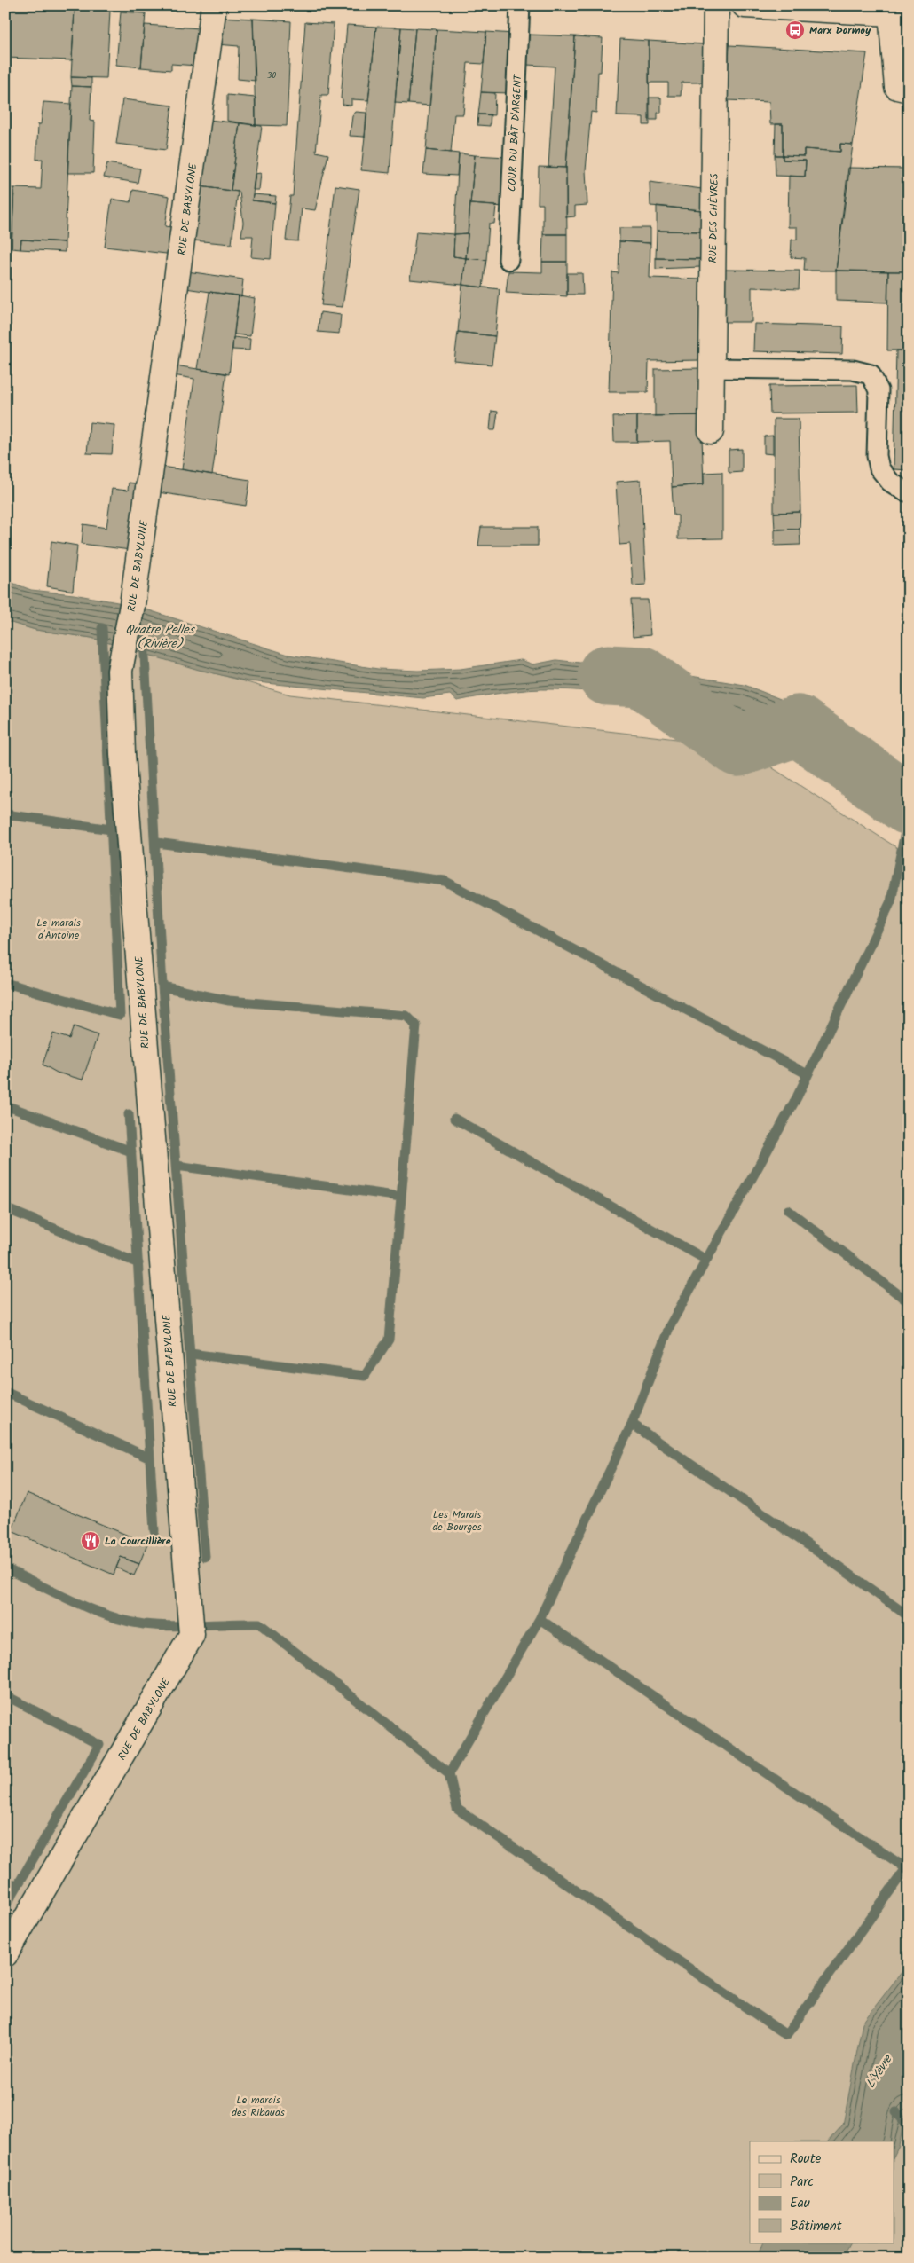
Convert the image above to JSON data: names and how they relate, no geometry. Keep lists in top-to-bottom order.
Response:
{
  "streets": {
    "street": ["RUE DE BABYLONE", "RUE DES CHÈVRES"],
    "lane": ["COUR DU BÂT D'ARGENT"]
  },
  "water": ["Quatre Pelles (Rivière)", "L'Yèvre"],
  "parks": ["Le marais d'Antoine", "Les Marais de Bourges", "Le marais des Ribauds"],
  "places": {
    "bus stop": ["Marx Dormoy"],
    "restaurant": ["La Courcillière"]
  },
  "house_numbers": ["30"],
  "legend": [
    "Route",
    "Parc",
    "Eau",
    "Bâtiment"
  ]
}
